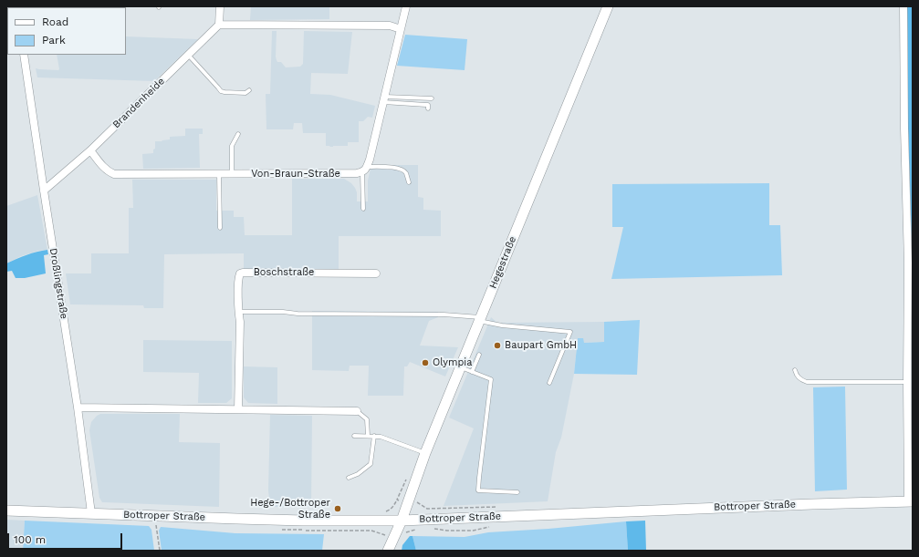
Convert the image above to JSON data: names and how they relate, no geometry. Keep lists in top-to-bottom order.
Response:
{
  "streets": {
    "main road": ["Hegestraße", "Bottroper Straße"],
    "street": [
      "Brandenheide",
      "Von-Braun-Straße",
      "Boschstraße",
      "Droßlingstraße"
    ]
  },
  "crossings": [
    ["Brandenheide", "Von-Braun-Straße"],
    ["Brandenheide", "Droßlingstraße"],
    ["Hegestraße", "Bottroper Straße"],
    ["Droßlingstraße", "Bottroper Straße"]
  ],
  "places": ["Baupart GmbH", "Olympia", "Hege-/Bottroper Straße"],
  "legend": ["Road", "Park"],
  "scale_bar": "100 m"
}
